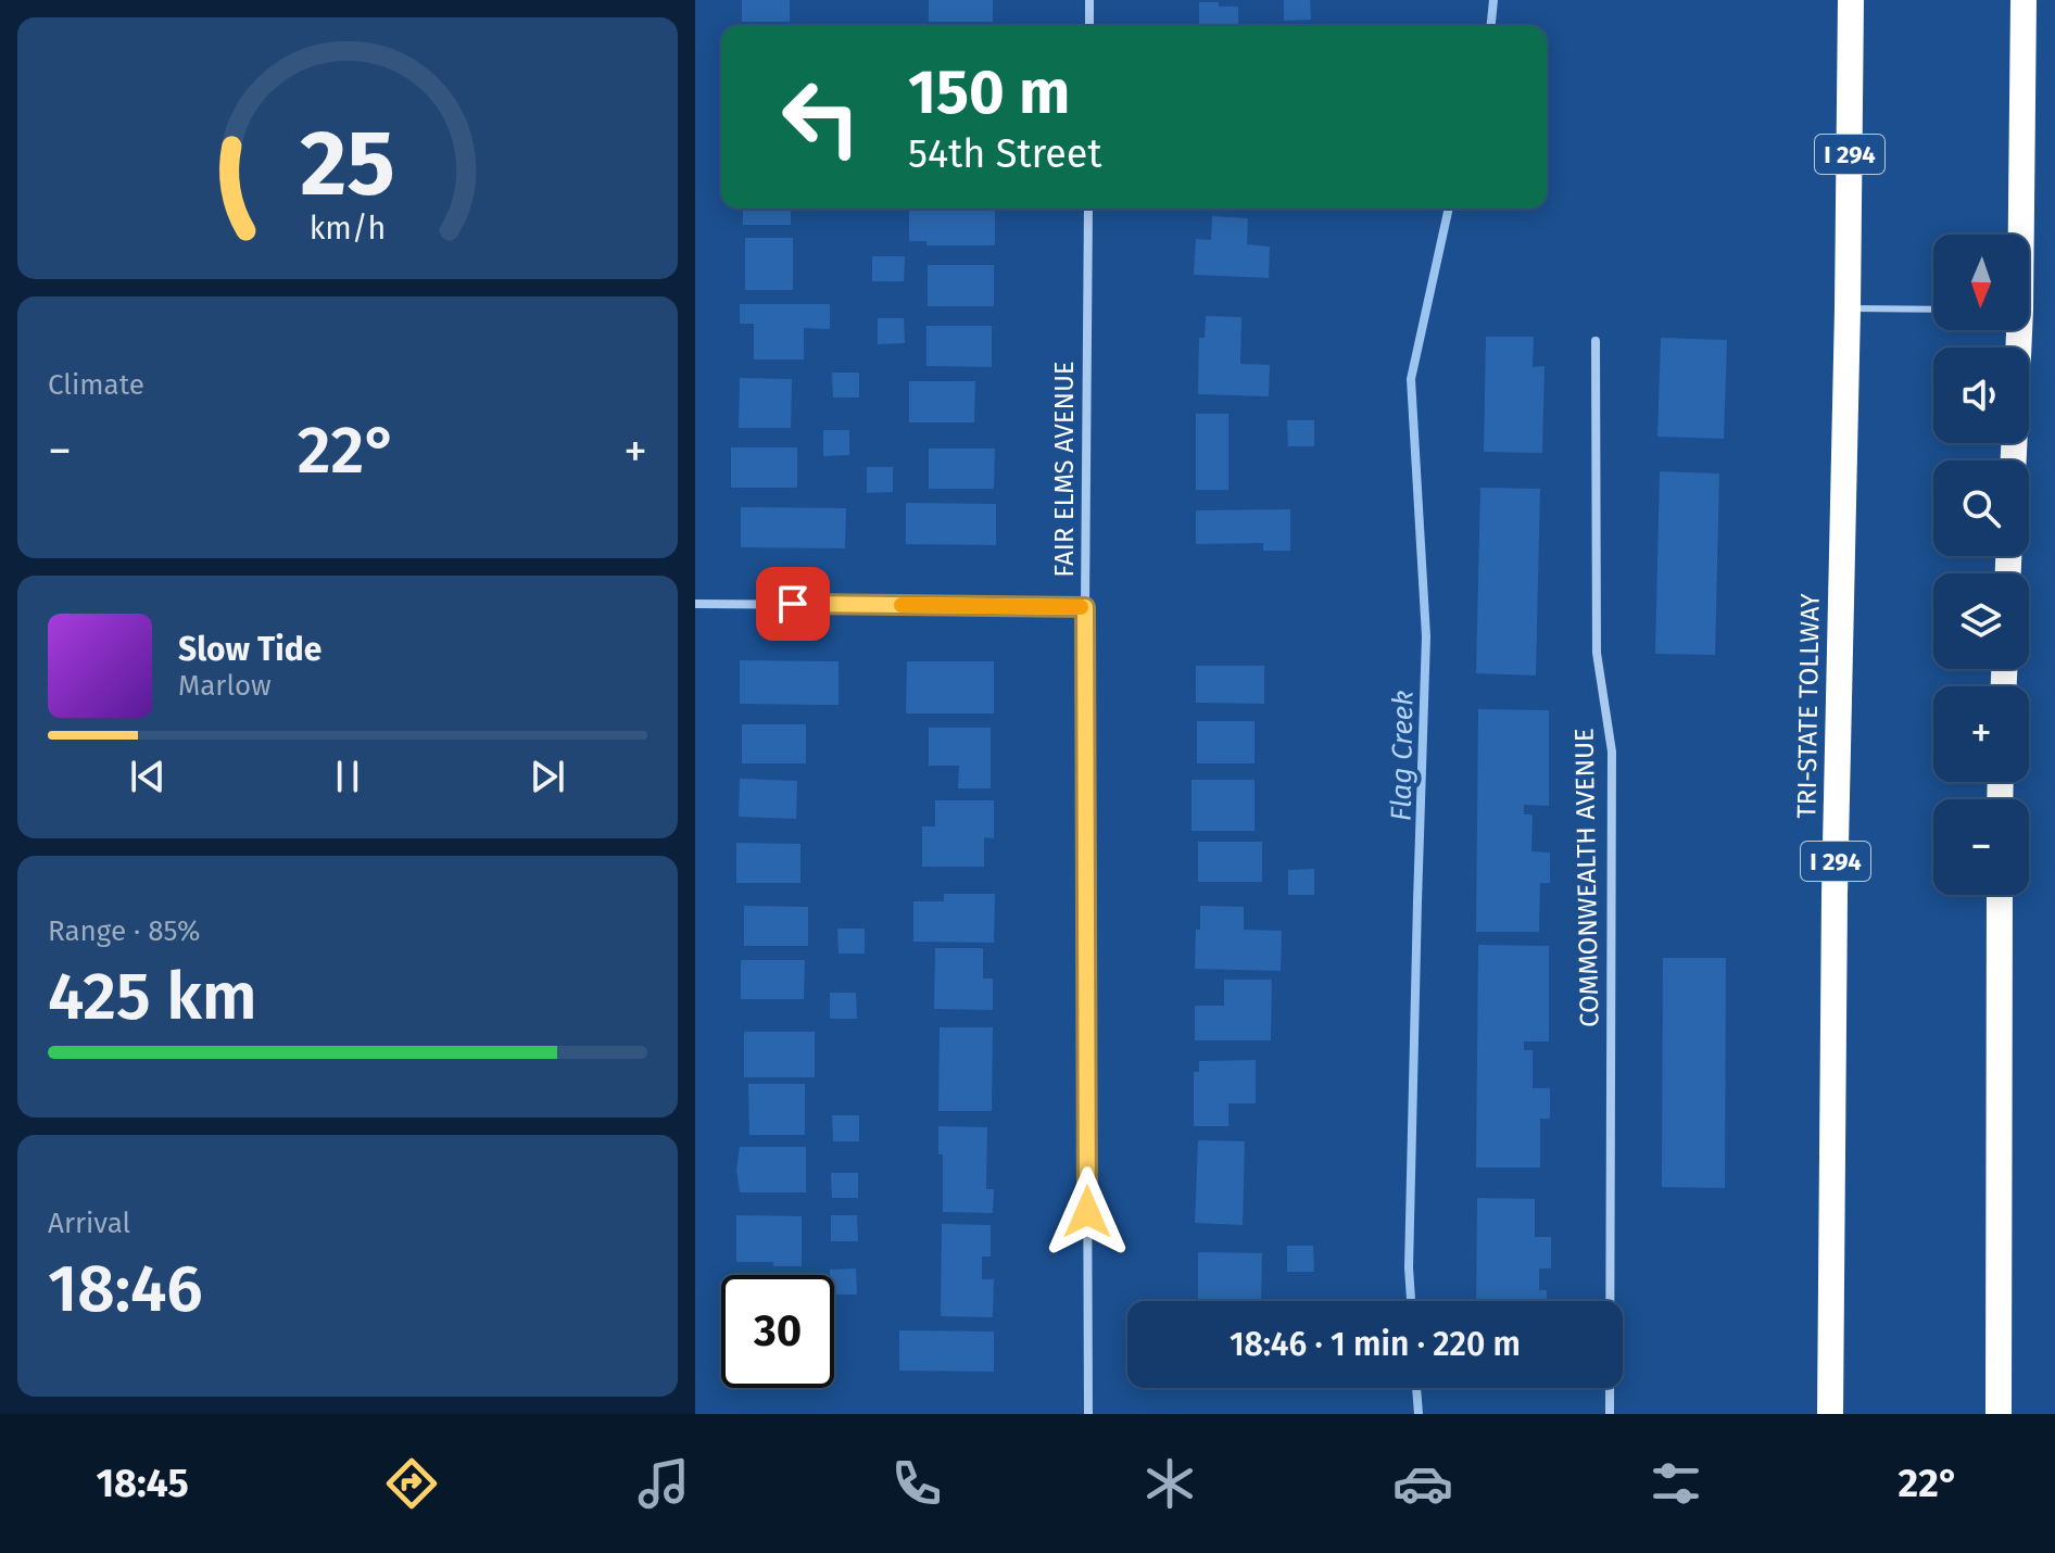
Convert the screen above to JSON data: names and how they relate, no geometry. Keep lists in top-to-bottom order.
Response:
{
  "streets": {
    "highway": ["I 294", "TRI-STATE TOLLWAY"],
    "street": ["FAIR ELMS AVENUE", "COMMONWEALTH AVENUE"]
  },
  "water": ["Flag Creek"],
  "north": "bottom",
  "page": {
    "turn": ["150 m", "54th Street"],
    "map_buttons": ["+", "−"],
    "tile": [
      "Climate",
      ["Range · 85%", "425 km"],
      ["Arrival", "18:46"]
    ],
    "heat": ["−", "22°", "+"],
    "song": ["Slow Tide", "Marlow"],
    "limit": "30",
    "trip": "18:46 · 1 min · 220 m",
    "tabs": ["18:45", "22°"],
    "gauge": ["25", "km/h"]
  }
}
